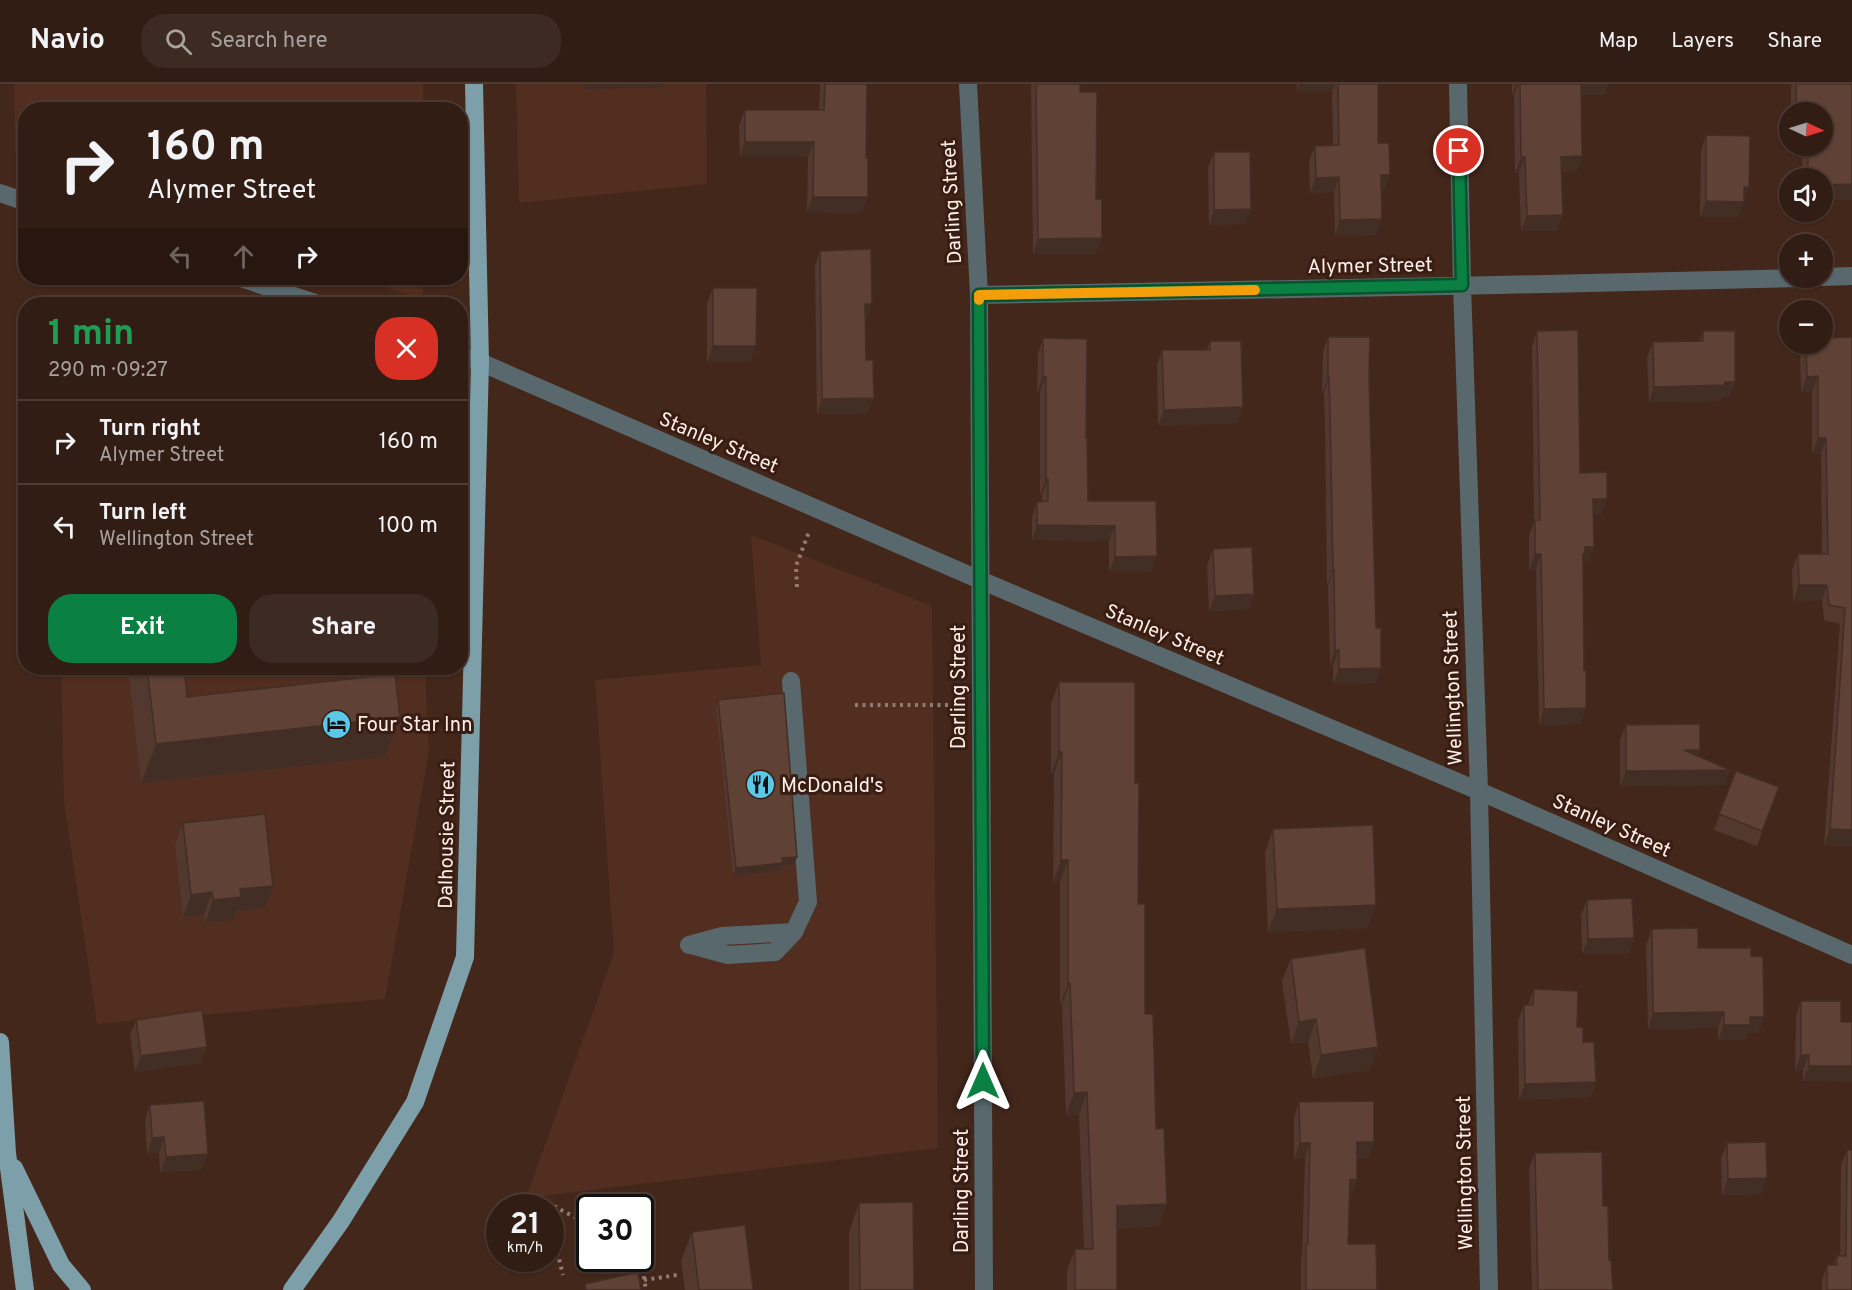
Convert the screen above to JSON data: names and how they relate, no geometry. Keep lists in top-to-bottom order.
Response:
{
  "streets": {
    "main road": ["Dalhousie Street"],
    "street": [
      "Darling Street",
      "Alymer Street",
      "Stanley Street",
      "Wellington Street"
    ]
  },
  "crossings": [
    ["Darling Street", "Alymer Street"],
    ["Darling Street", "Stanley Street"],
    ["Alymer Street", "Wellington Street"],
    ["Stanley Street", "Wellington Street"],
    ["Stanley Street", "Dalhousie Street"]
  ],
  "places": {
    "hotel": ["Four Star Inn"],
    "restaurant": ["McDonald's"]
  },
  "north": "right",
  "page": {
    "header": "Navio",
    "search": "Search here",
    "nav": ["Map", "Layers", "Share"],
    "map_buttons": ["+", "−"],
    "turn": ["160 m", "Alymer Street"],
    "heading": ["1 min", "290 m · 09:27"],
    "list": [
      {
        "name": "Turn right",
        "note": "Alymer Street",
        "value": "160 m"
      },
      {
        "name": "Turn left",
        "note": "Wellington Street",
        "value": "100 m"
      }
    ],
    "buttons": ["Exit", "Share"],
    "speed": "21 km/h",
    "limit": "30"
  }
}
